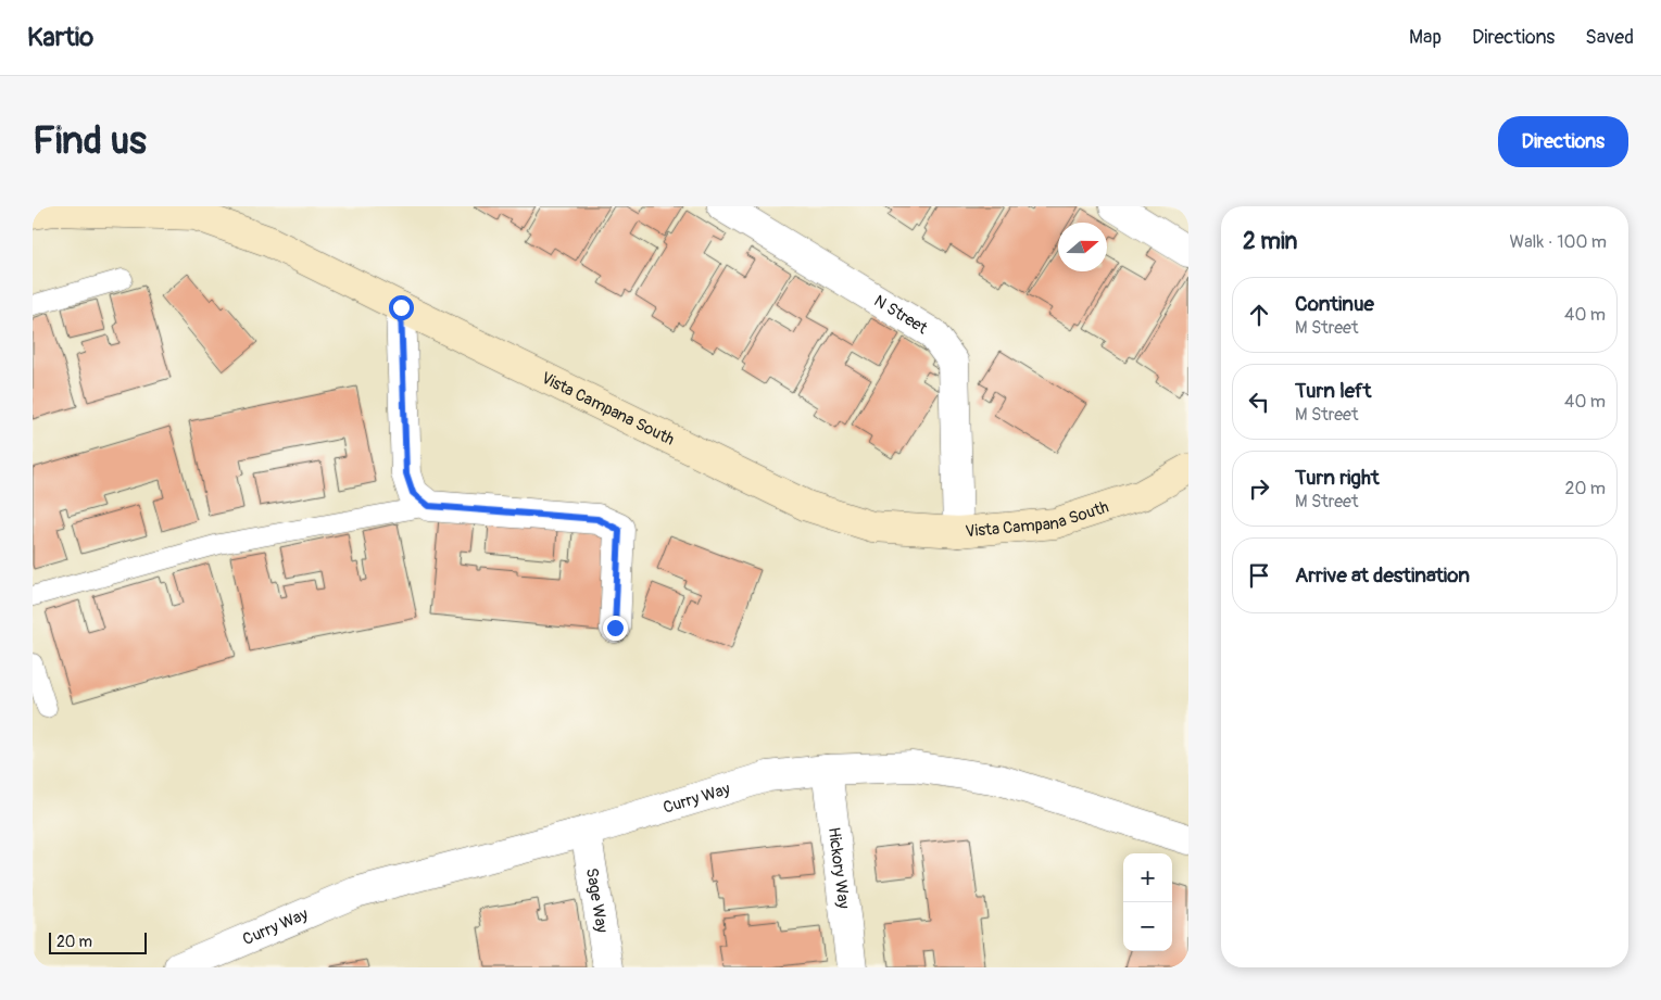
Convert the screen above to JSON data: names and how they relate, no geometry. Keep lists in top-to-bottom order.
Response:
{
  "streets": {
    "street": [
      "N Street",
      "Vista Campana South",
      "Curry Way",
      "Hickory Way",
      "Sage Way"
    ]
  },
  "crossings": [
    ["N Street", "Vista Campana South"],
    ["Curry Way", "Hickory Way"],
    ["Curry Way", "Sage Way"]
  ],
  "scale_bar": "20 m",
  "north": "right",
  "page": {
    "header": "Kartio",
    "nav": ["Map", "Directions", "Saved"],
    "buttons": "Directions",
    "title": "Find us",
    "heading": ["2 min", "Walk · 100 m"],
    "list": [
      ["Continue", "M Street", "40 m"],
      ["Turn left", "M Street", "40 m"],
      ["Turn right", "M Street", "20 m"],
      "Arrive at destination"
    ],
    "map_buttons": ["+", "−"],
    "scale": "20 m"
  }
}
